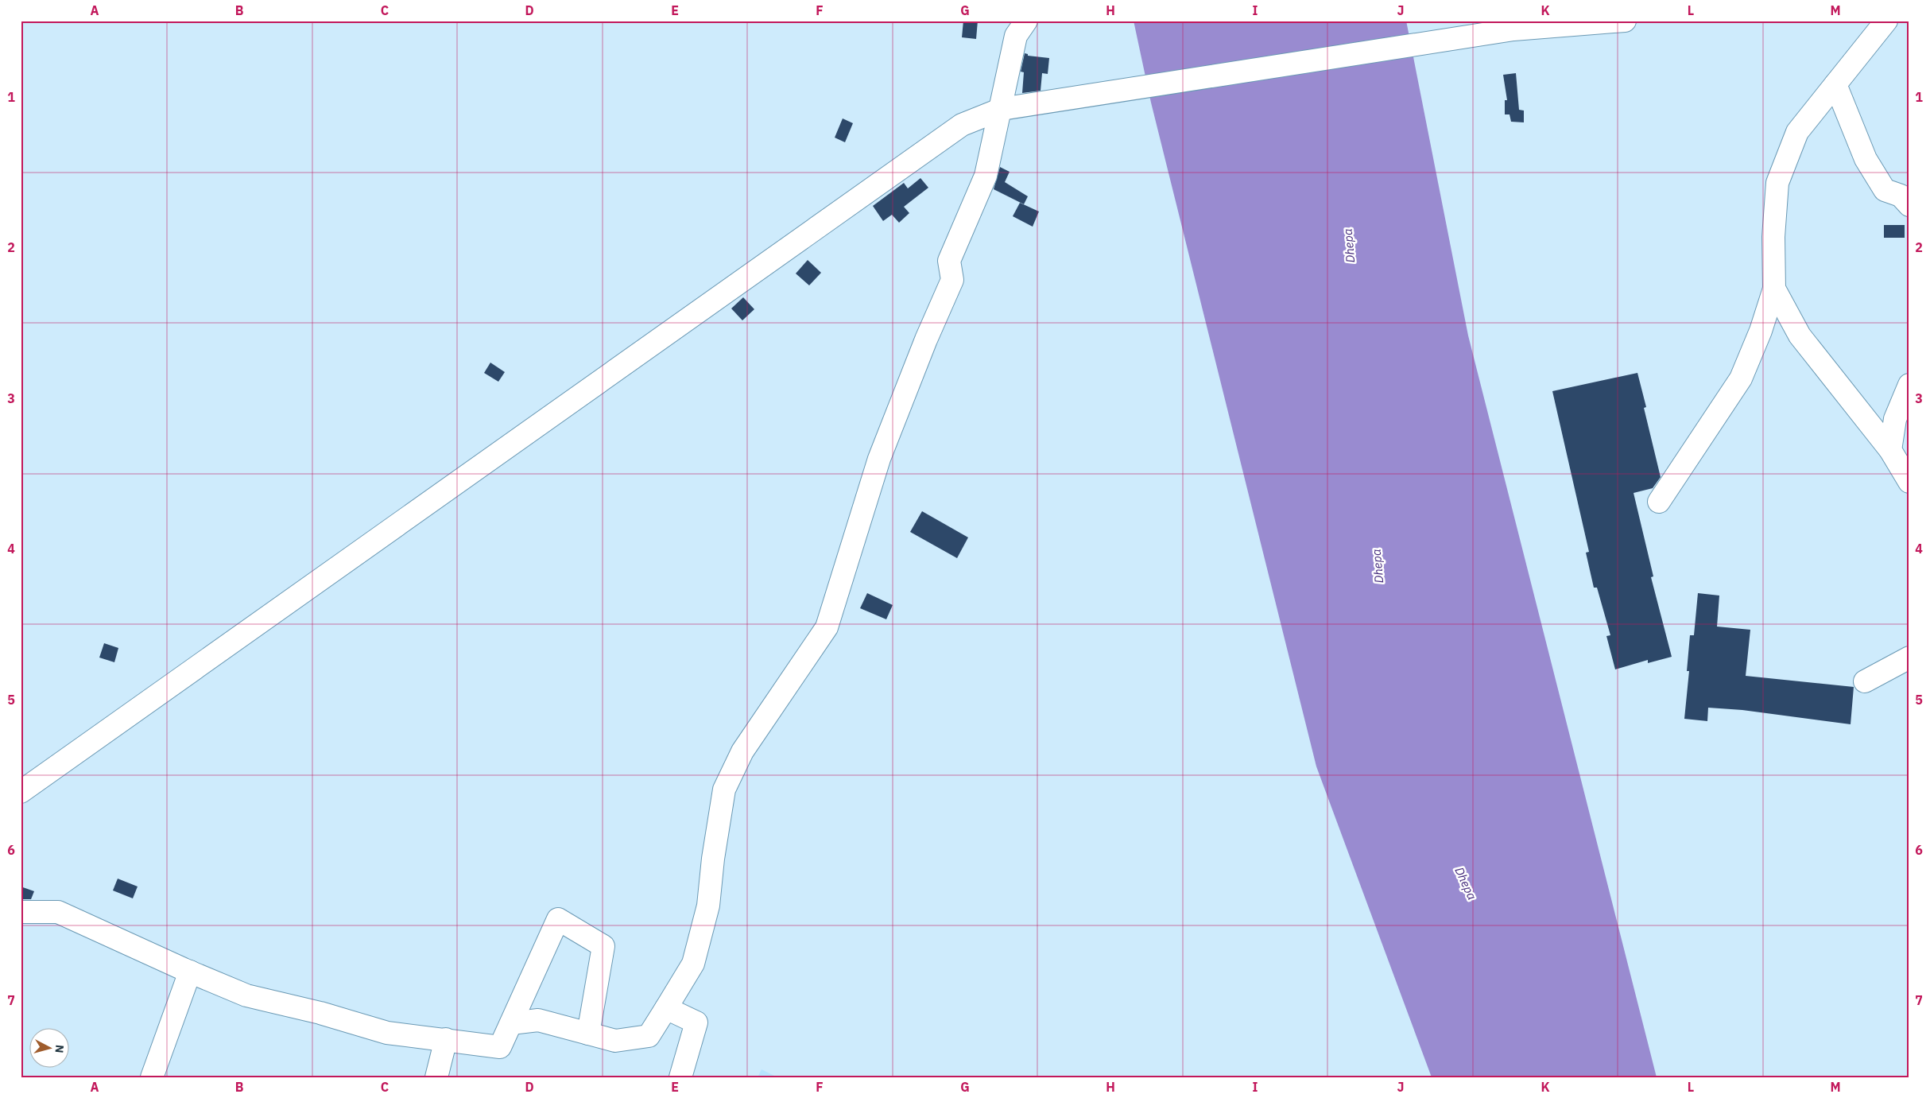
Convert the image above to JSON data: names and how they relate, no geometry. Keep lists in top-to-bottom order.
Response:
{
  "water": ["Dhepa"],
  "north": "right",
  "grid": {
    "columns": [
      "A",
      "B",
      "C",
      "D",
      "E",
      "F",
      "G",
      "H",
      "I",
      "J",
      "K",
      "L",
      "M"
    ],
    "rows": [
      "1",
      "2",
      "3",
      "4",
      "5",
      "6",
      "7"
    ]
  }
}
